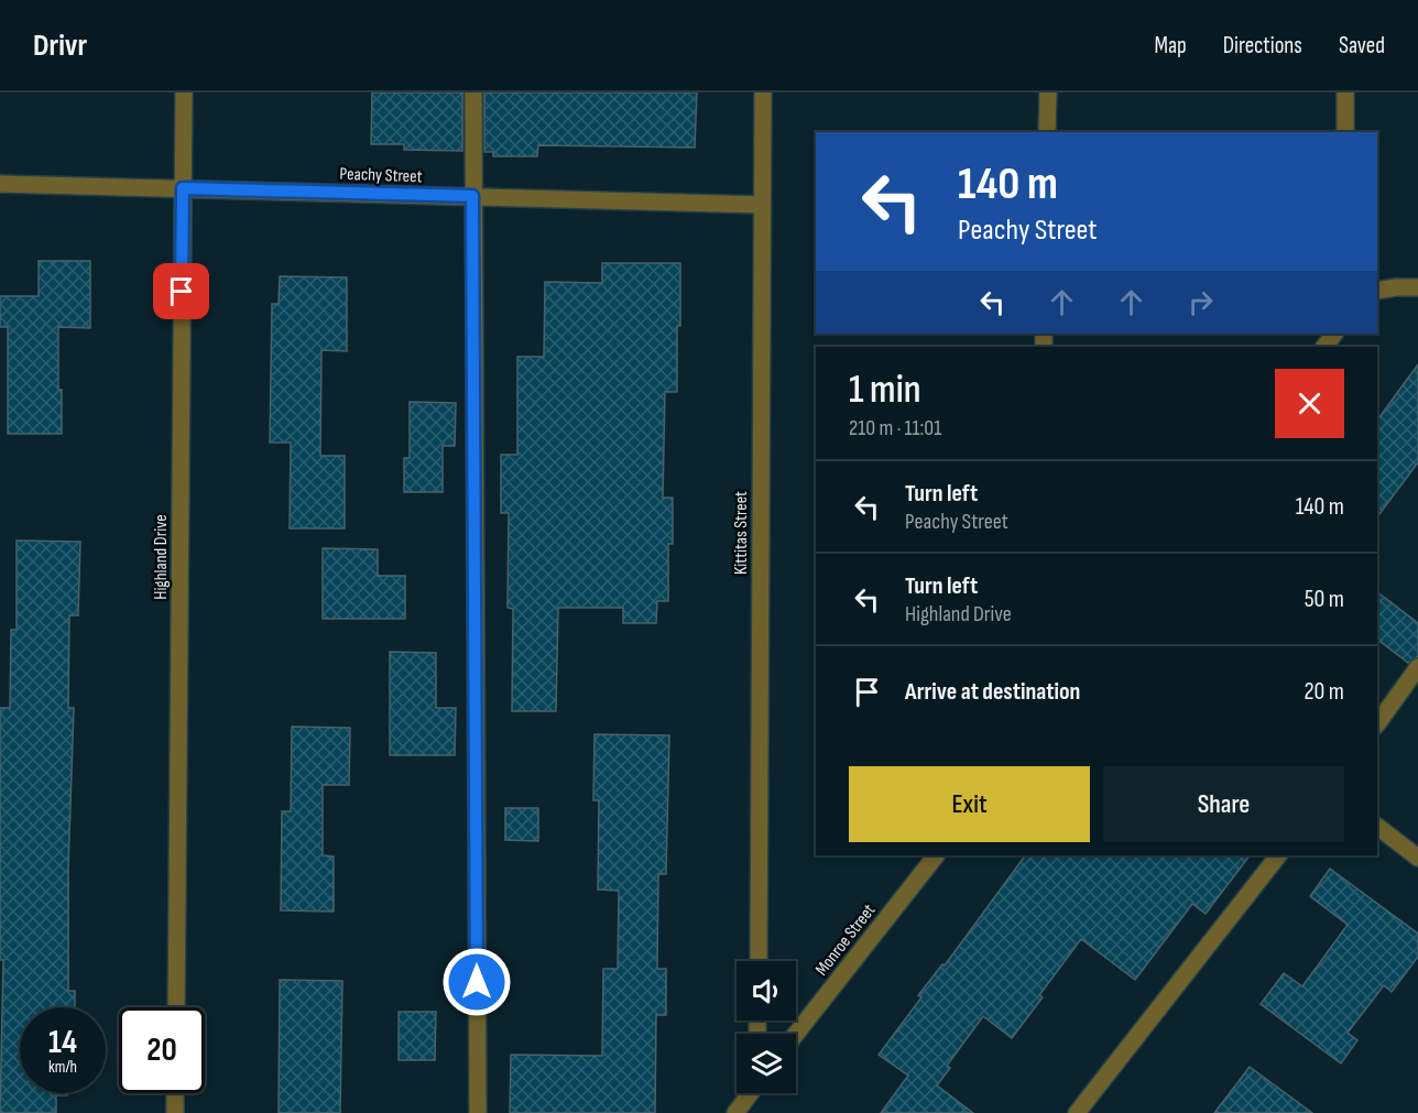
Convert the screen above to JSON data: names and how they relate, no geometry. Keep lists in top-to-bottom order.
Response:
{
  "streets": {
    "street": [
      "Peachy Street",
      "Kittitas Street",
      "Highland Drive",
      "Monroe Street"
    ]
  },
  "crossings": [
    ["Peachy Street", "Kittitas Street"],
    ["Peachy Street", "Highland Drive"]
  ],
  "page": {
    "header": "Drivr",
    "nav": ["Map", "Directions", "Saved"],
    "turn": ["140 m", "Peachy Street"],
    "heading": ["1 min", "210 m · 11:01"],
    "list": [
      {
        "name": "Turn left",
        "note": "Peachy Street",
        "value": "140 m"
      },
      {
        "name": "Turn left",
        "note": "Highland Drive",
        "value": "50 m"
      },
      {
        "name": "Arrive at destination",
        "value": "20 m"
      }
    ],
    "buttons": ["Exit", "Share"],
    "speed": "14 km/h",
    "limit": "20"
  }
}
